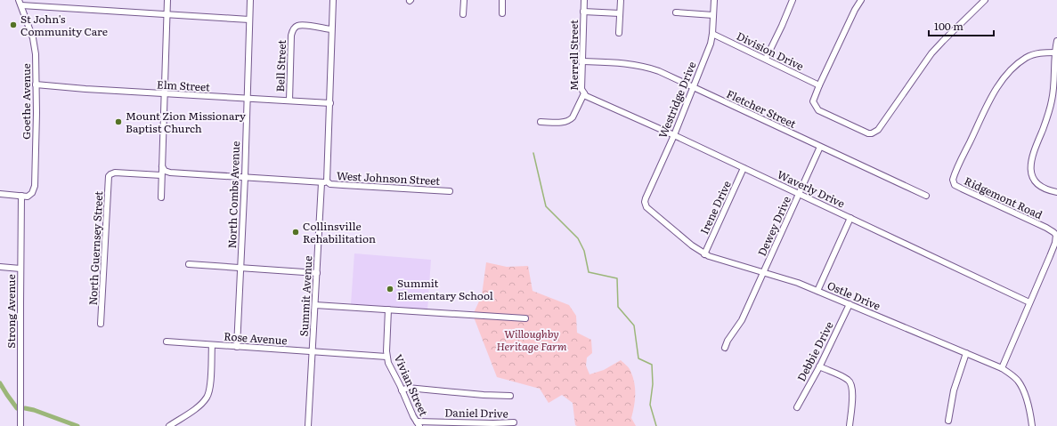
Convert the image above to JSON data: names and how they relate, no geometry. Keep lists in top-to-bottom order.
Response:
{
  "streets": {
    "street": [
      "Division Drive",
      "Merrell Street",
      "Bell Street",
      "Elm Street",
      "Westridge Drive",
      "Goethe Avenue",
      "Fletcher Street",
      "West Johnson Street",
      "Waverly Drive",
      "North Combs Avenue",
      "Ridgemont Road",
      "Irene Drive",
      "Dewey Drive",
      "North Guernsey Street",
      "Ostle Drive",
      "Summit Avenue",
      "Strong Avenue",
      "Rose Avenue",
      "Debbie Drive",
      "Vivian Street",
      "Daniel Drive"
    ]
  },
  "crossings": [
    ["Division Drive", "Westridge Drive"],
    ["Merrell Street", "Fletcher Street"],
    ["Merrell Street", "Waverly Drive"],
    ["Bell Street", "Elm Street"],
    ["Bell Street", "Summit Avenue"],
    ["Elm Street", "Goethe Avenue"],
    ["Elm Street", "North Combs Avenue"],
    ["Elm Street", "Summit Avenue"],
    ["Westridge Drive", "Fletcher Street"],
    ["Westridge Drive", "Waverly Drive"],
    ["Westridge Drive", "Ostle Drive"],
    ["Goethe Avenue", "Strong Avenue"],
    ["Fletcher Street", "Dewey Drive"],
    ["West Johnson Street", "North Combs Avenue"],
    ["West Johnson Street", "Summit Avenue"],
    ["Waverly Drive", "Ridgemont Road"],
    ["Waverly Drive", "Irene Drive"],
    ["Waverly Drive", "Dewey Drive"],
    ["North Combs Avenue", "Rose Avenue"],
    ["Ridgemont Road", "Ostle Drive"],
    ["Irene Drive", "Ostle Drive"],
    ["Dewey Drive", "Ostle Drive"],
    ["Ostle Drive", "Debbie Drive"],
    ["Summit Avenue", "Rose Avenue"],
    ["Rose Avenue", "Vivian Street"],
    ["Vivian Street", "Daniel Drive"]
  ],
  "parks": ["Willoughby Heritage Farm"],
  "places": [
    "St John's Community Care",
    "Mount Zion Missionary Baptist Church",
    "Collinsville Rehabilitation",
    "Summit Elementary School"
  ],
  "scale_bar": "100 m"
}
